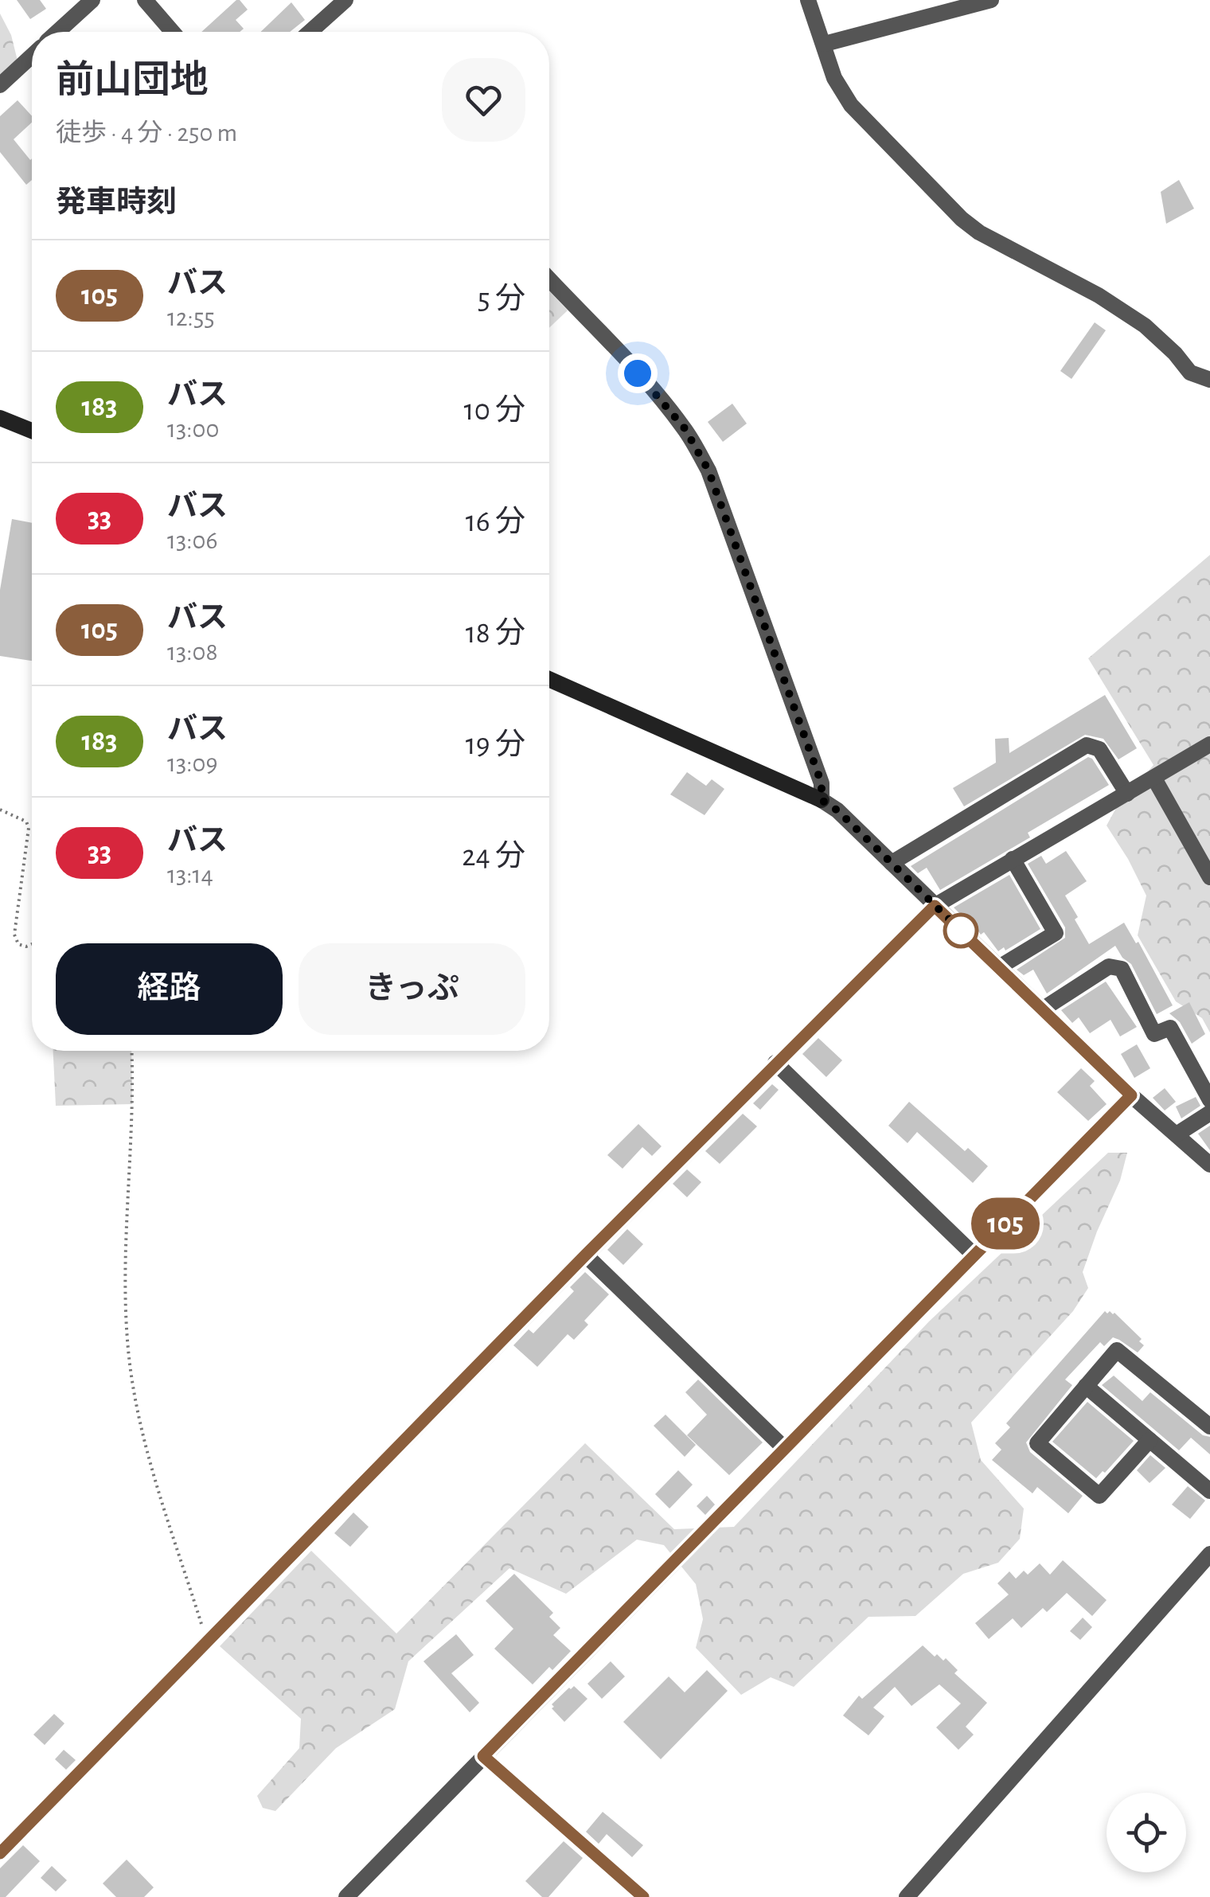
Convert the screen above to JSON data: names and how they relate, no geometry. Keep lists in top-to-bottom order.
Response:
{
  "lines": ["bus line 105"],
  "page": {
    "on_map": "105",
    "heading": [
      ["前山団地", "徒歩 · 4 分 · 250 m"],
      "発車時刻"
    ],
    "list": [
      {
        "mark": "105",
        "name": "バス",
        "note": "12:55",
        "value": "5 分"
      },
      {
        "mark": "183",
        "name": "バス",
        "note": "13:00",
        "value": "10 分"
      },
      {
        "mark": "33",
        "name": "バス",
        "note": "13:06",
        "value": "16 分"
      },
      {
        "mark": "105",
        "name": "バス",
        "note": "13:08",
        "value": "18 分"
      },
      {
        "mark": "183",
        "name": "バス",
        "note": "13:09",
        "value": "19 分"
      },
      {
        "mark": "33",
        "name": "バス",
        "note": "13:14",
        "value": "24 分"
      }
    ],
    "buttons": ["経路", "きっぷ"]
  }
}
